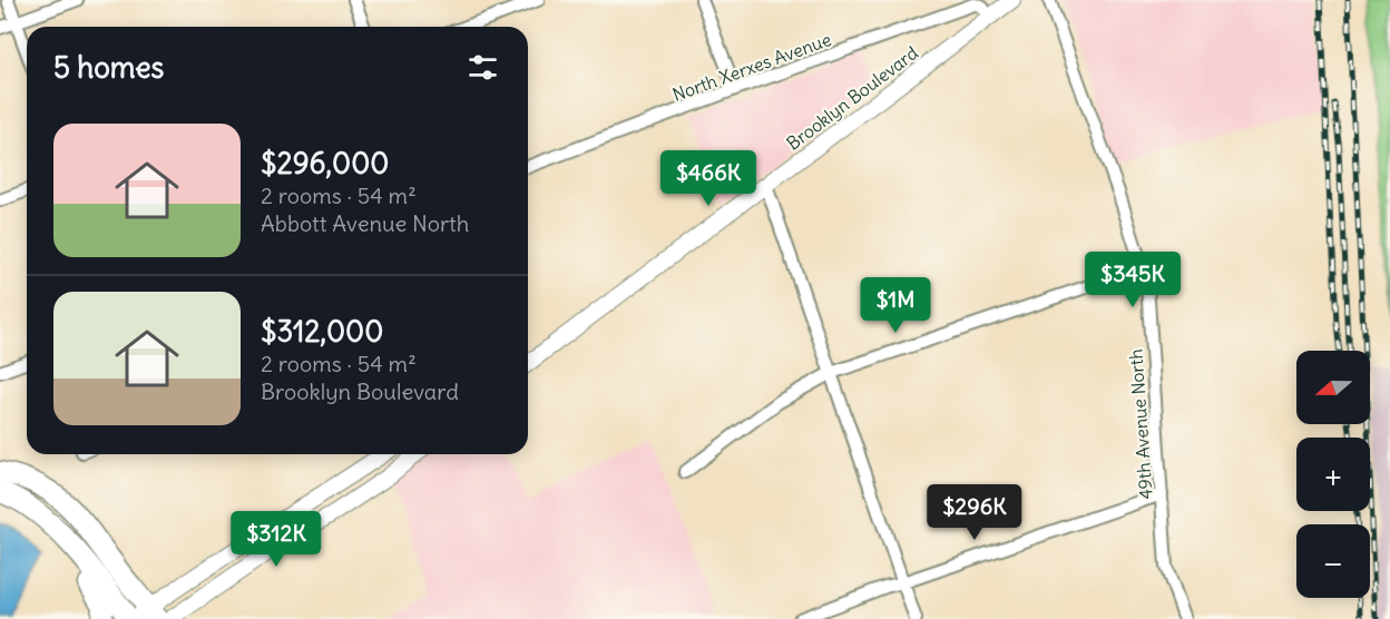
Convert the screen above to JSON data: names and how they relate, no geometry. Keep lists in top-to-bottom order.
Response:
{
  "streets": {
    "main road": ["Brooklyn Boulevard"],
    "street": ["North Xerxes Avenue", "49th Avenue North"]
  },
  "crossings": [
    ["North Xerxes Avenue", "Brooklyn Boulevard"]
  ],
  "north": "left",
  "page": {
    "heading": "5 homes",
    "list": [
      {
        "name": "$296,000",
        "note": "2 rooms · 54 m² · Abbott Avenue North"
      },
      {
        "name": "$312,000",
        "note": "2 rooms · 54 m² · Brooklyn Boulevard"
      }
    ],
    "price": [
      "$466K",
      "$345K",
      "$1M",
      "$296K",
      "$312K"
    ],
    "map_buttons": ["+", "−"]
  }
}
